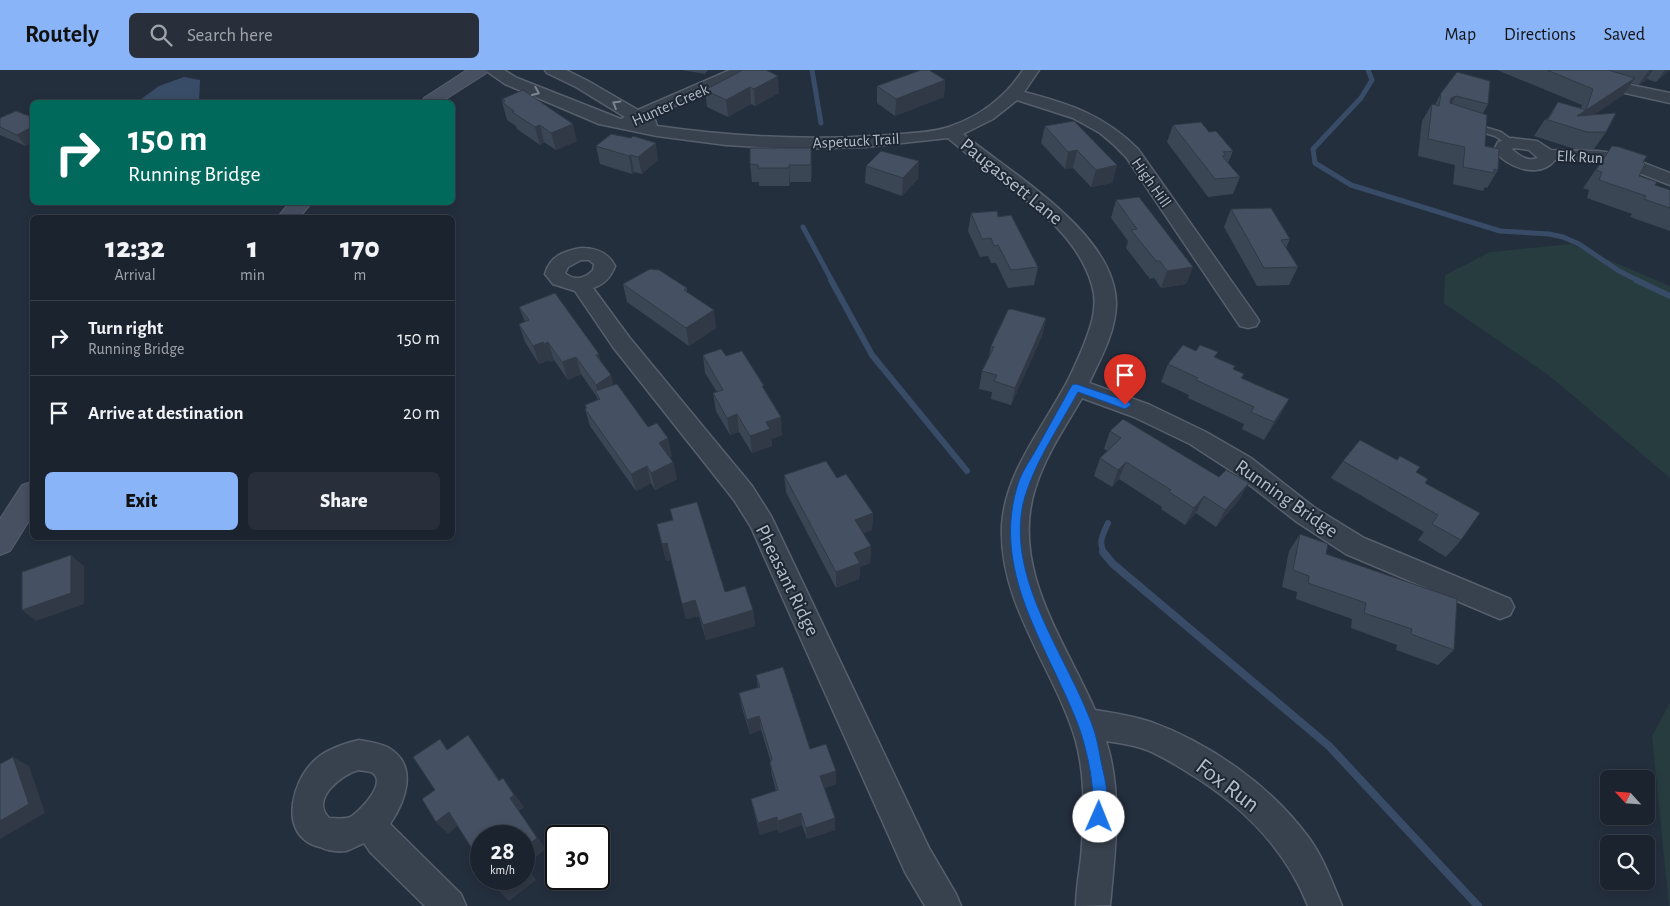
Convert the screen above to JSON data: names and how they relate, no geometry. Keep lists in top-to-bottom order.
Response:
{
  "streets": {
    "street": [
      "Hunter Creek",
      "Aspetuck Trail",
      "Elk Run",
      "Paugassett Lane",
      "High Hill",
      "Running Bridge",
      "Pheasant Ridge",
      "Fox Run"
    ]
  },
  "crossings": [
    ["Hunter Creek", "Aspetuck Trail"],
    ["Aspetuck Trail", "Paugassett Lane"],
    ["Aspetuck Trail", "High Hill"],
    ["Paugassett Lane", "Running Bridge"],
    ["Paugassett Lane", "Fox Run"]
  ],
  "north": "top left",
  "page": {
    "header": "Routely",
    "search": "Search here",
    "nav": ["Map", "Directions", "Saved"],
    "turn": ["150 m", "Running Bridge"],
    "eta": [
      "12:32",
      "Arrival",
      "1",
      "min",
      "170",
      "m"
    ],
    "list": [
      {
        "name": "Turn right",
        "note": "Running Bridge",
        "value": "150 m"
      },
      {
        "name": "Arrive at destination",
        "value": "20 m"
      }
    ],
    "buttons": ["Exit", "Share"],
    "speed": "28 km/h",
    "limit": "30"
  }
}
